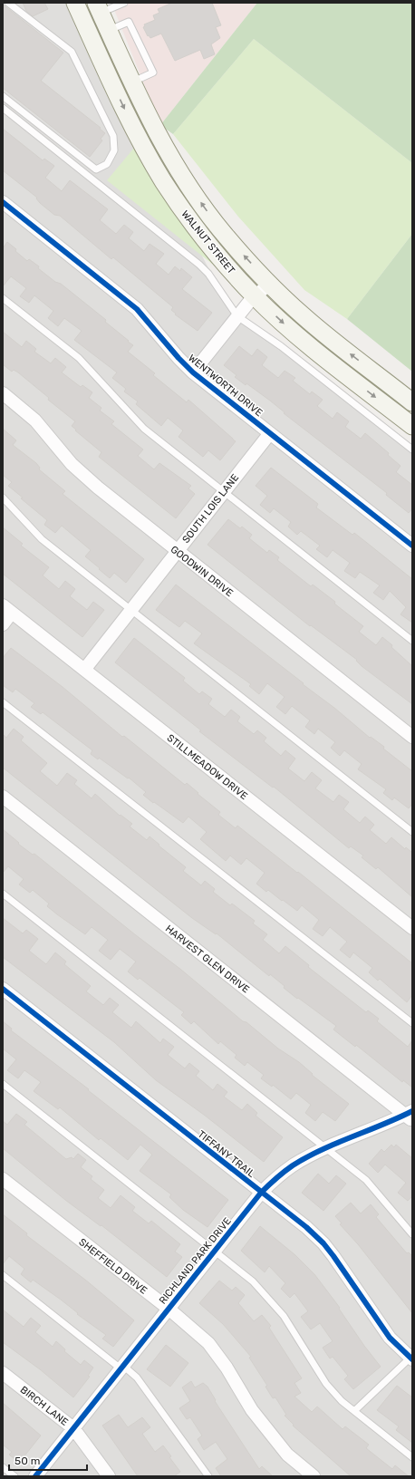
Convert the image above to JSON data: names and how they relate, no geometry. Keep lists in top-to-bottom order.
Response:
{
  "streets": {
    "main road": ["WALNUT STREET"],
    "street": [
      "WENTWORTH DRIVE",
      "SOUTH LOIS LANE",
      "GOODWIN DRIVE",
      "STILLMEADOW DRIVE",
      "HARVEST GLEN DRIVE",
      "TIFFANY TRAIL",
      "RICHLAND PARK DRIVE",
      "SHEFFIELD DRIVE",
      "BIRCH LANE"
    ]
  },
  "crossings": [
    ["WENTWORTH DRIVE", "SOUTH LOIS LANE"],
    ["SOUTH LOIS LANE", "GOODWIN DRIVE"],
    ["SOUTH LOIS LANE", "STILLMEADOW DRIVE"],
    ["HARVEST GLEN DRIVE", "RICHLAND PARK DRIVE"],
    ["TIFFANY TRAIL", "RICHLAND PARK DRIVE"],
    ["RICHLAND PARK DRIVE", "SHEFFIELD DRIVE"],
    ["RICHLAND PARK DRIVE", "BIRCH LANE"]
  ],
  "scale_bar": "50 m"
}
